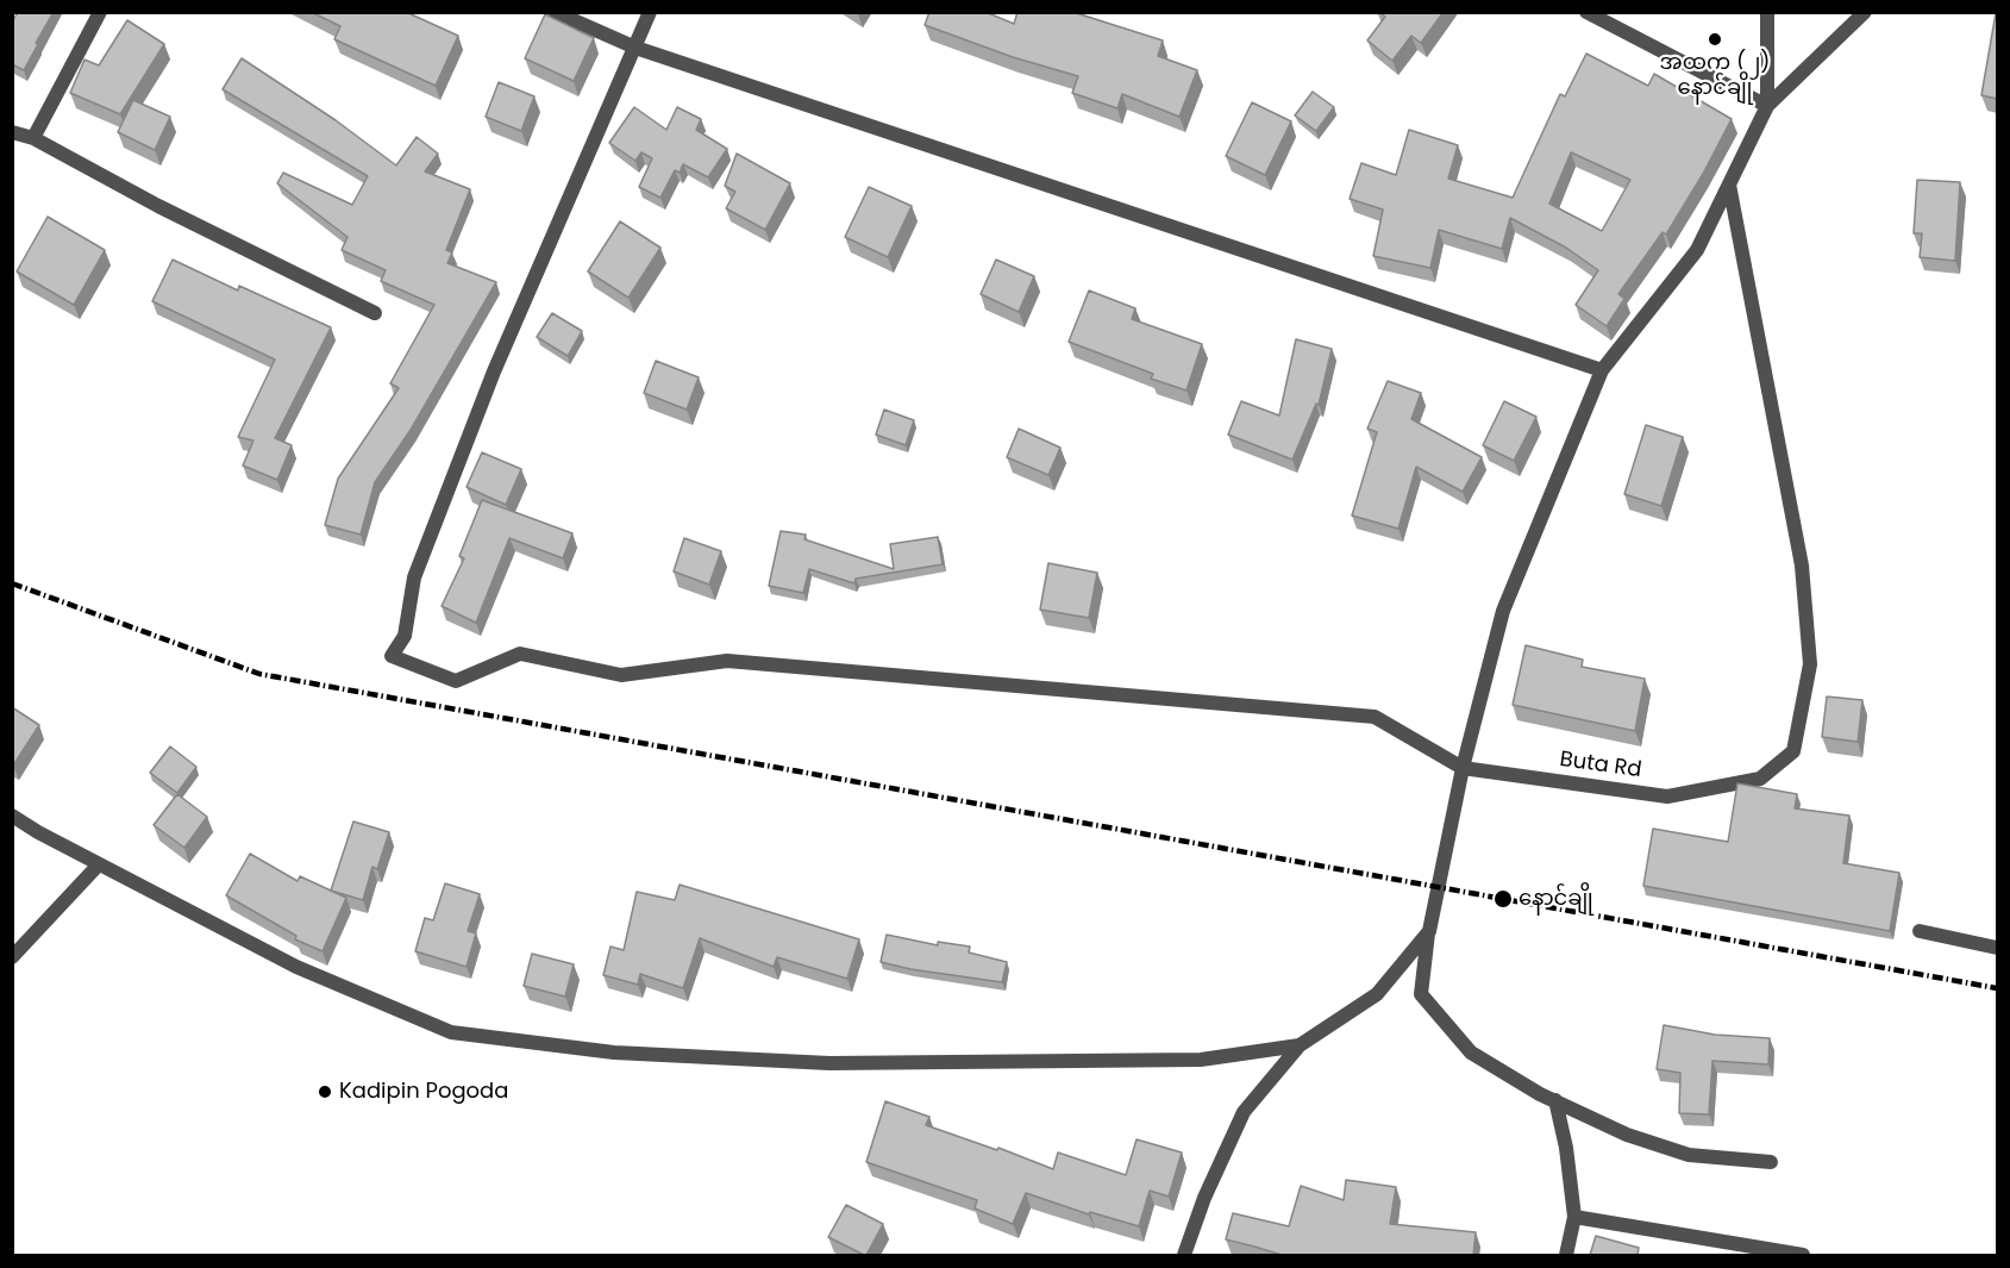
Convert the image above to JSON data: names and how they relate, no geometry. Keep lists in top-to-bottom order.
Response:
{
  "streets": {
    "street": ["Buta Rd"]
  },
  "places": ["အထက (၂) နောင်ချို", "နောင်ချို", "Kadipin Pogoda"]
}
